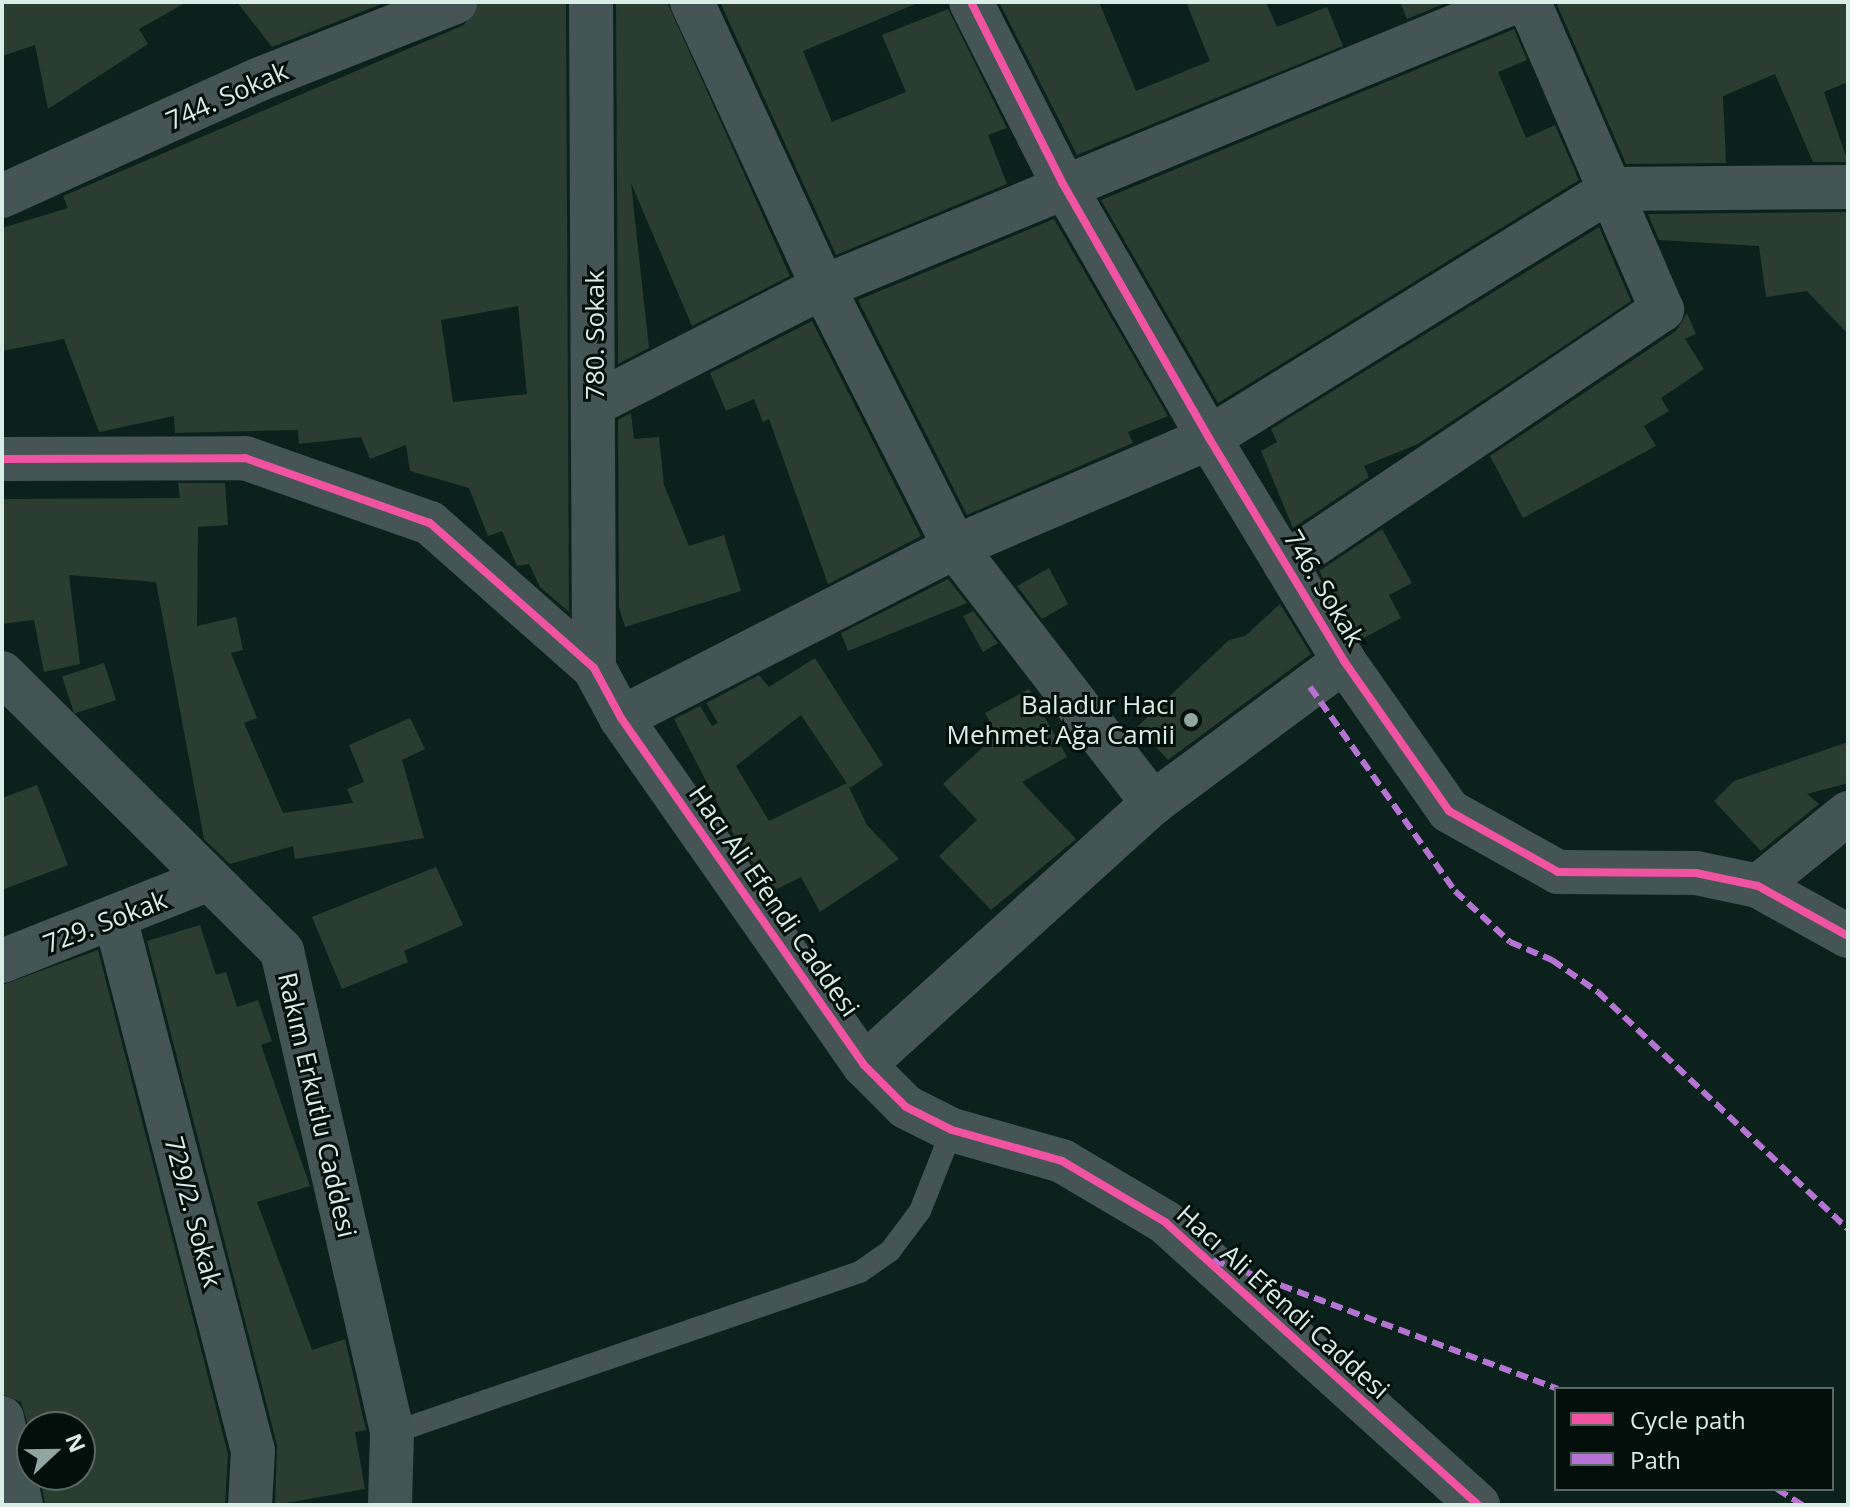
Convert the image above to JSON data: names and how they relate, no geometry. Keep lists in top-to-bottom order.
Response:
{
  "streets": {
    "main road": ["Rakım Erkutlu Caddesi"],
    "street": [
      "744. Sokak",
      "780. Sokak",
      "746. Sokak",
      "Hacı Ali Efendi Caddesi",
      "729. Sokak",
      "729/2. Sokak"
    ]
  },
  "crossings": [
    ["780. Sokak", "Hacı Ali Efendi Caddesi"],
    ["729. Sokak", "Rakım Erkutlu Caddesi"],
    ["729. Sokak", "729/2. Sokak"]
  ],
  "places": ["Baladur Hacı Mehmet Ağa Camii"],
  "legend": ["Cycle path", "Path"],
  "north": "right"
}
